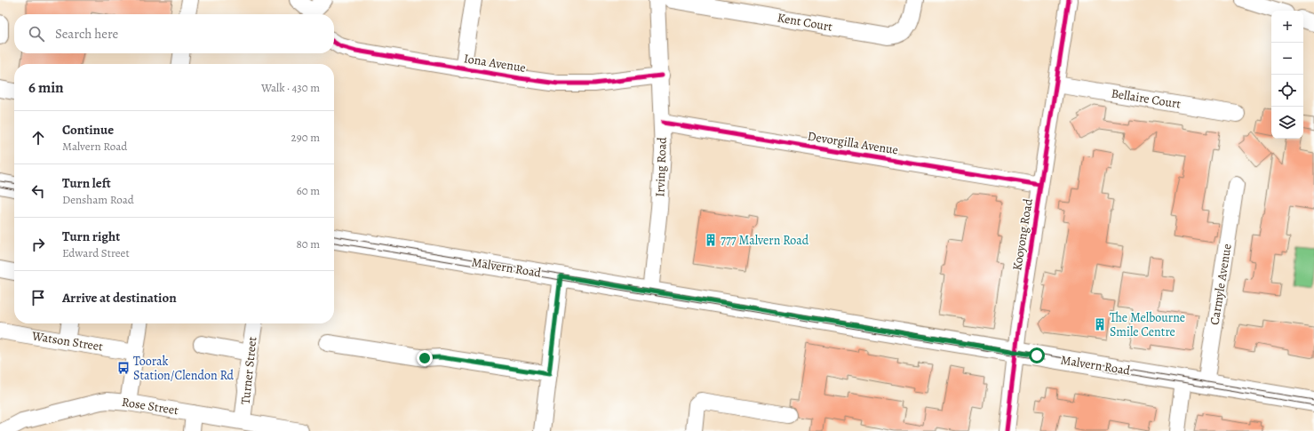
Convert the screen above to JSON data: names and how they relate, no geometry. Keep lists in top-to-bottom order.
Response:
{
  "streets": {
    "main road": ["Malvern Road"],
    "street": [
      "Kent Court",
      "Iona Avenue",
      "Bellaire Court",
      "Devorgilla Avenue",
      "Irving Road",
      "Kooyong Road",
      "Carmyle Avenue",
      "Watson Street",
      "Turner Street",
      "Rose Street"
    ]
  },
  "crossings": [
    ["Iona Avenue", "Irving Road"],
    ["Bellaire Court", "Kooyong Road"],
    ["Devorgilla Avenue", "Irving Road"],
    ["Devorgilla Avenue", "Kooyong Road"],
    ["Irving Road", "Malvern Road"],
    ["Kooyong Road", "Malvern Road"],
    ["Malvern Road", "Carmyle Avenue"],
    ["Turner Street", "Rose Street"]
  ],
  "places": {
    "building": ["777 Malvern Road", "The Melbourne Smile Centre"],
    "bus stop": ["Toorak Station/Clendon Rd"]
  },
  "page": {
    "map_buttons": ["+", "−"],
    "search": "Search here",
    "heading": ["6 min", "Walk · 430 m"],
    "list": [
      ["Continue", "Malvern Road", "290 m"],
      ["Turn left", "Densham Road", "60 m"],
      ["Turn right", "Edward Street", "80 m"],
      "Arrive at destination"
    ]
  }
}
